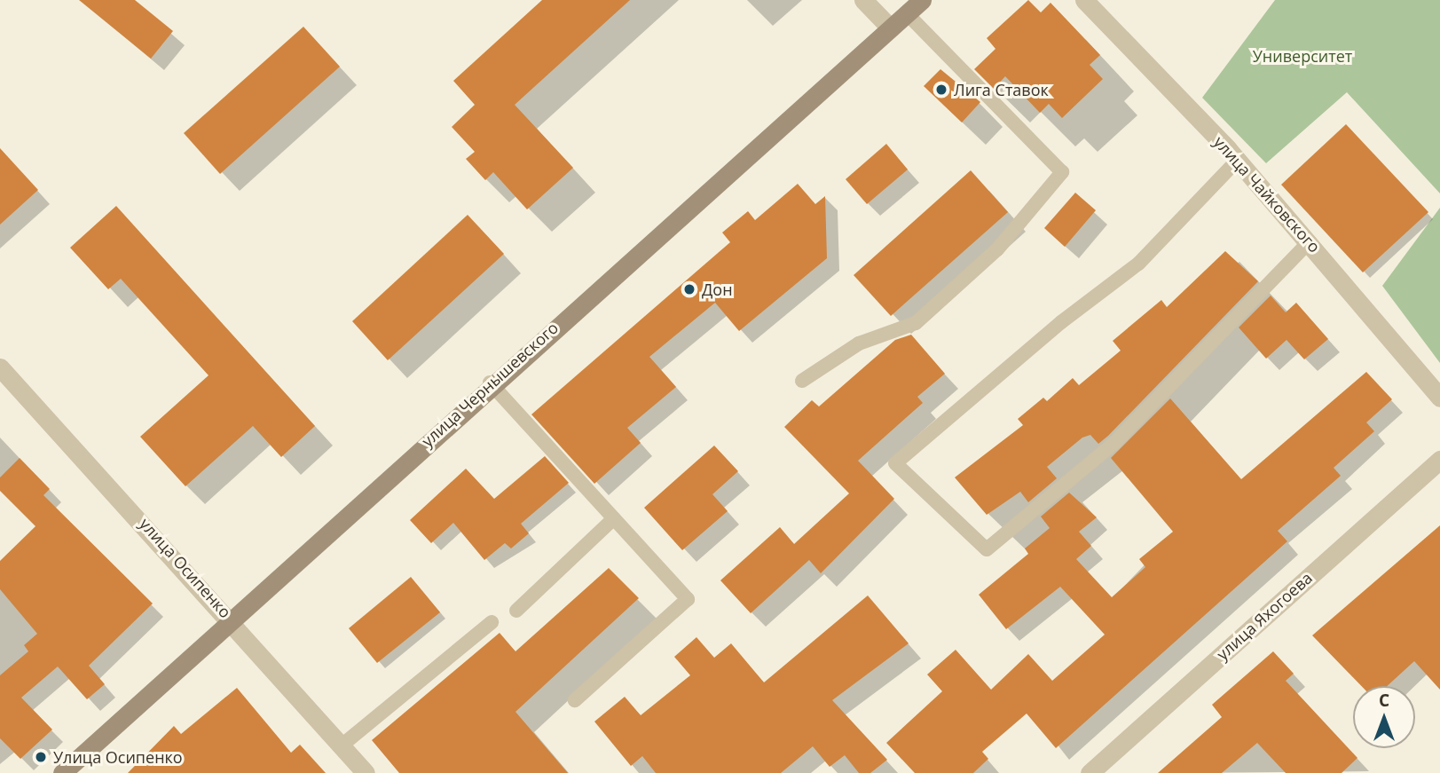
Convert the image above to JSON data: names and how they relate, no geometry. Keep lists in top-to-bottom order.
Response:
{
  "streets": {
    "street": [
      "улица Чайковского",
      "улица Чернышевского",
      "улица Осипенко",
      "улица Яхогоева"
    ]
  },
  "crossings": [
    ["улица Чернышевского", "улица Осипенко"]
  ],
  "parks": ["Университет"],
  "places": ["Лига Ставок", "Дон", "Улица Осипенко"],
  "north": "top"
}
